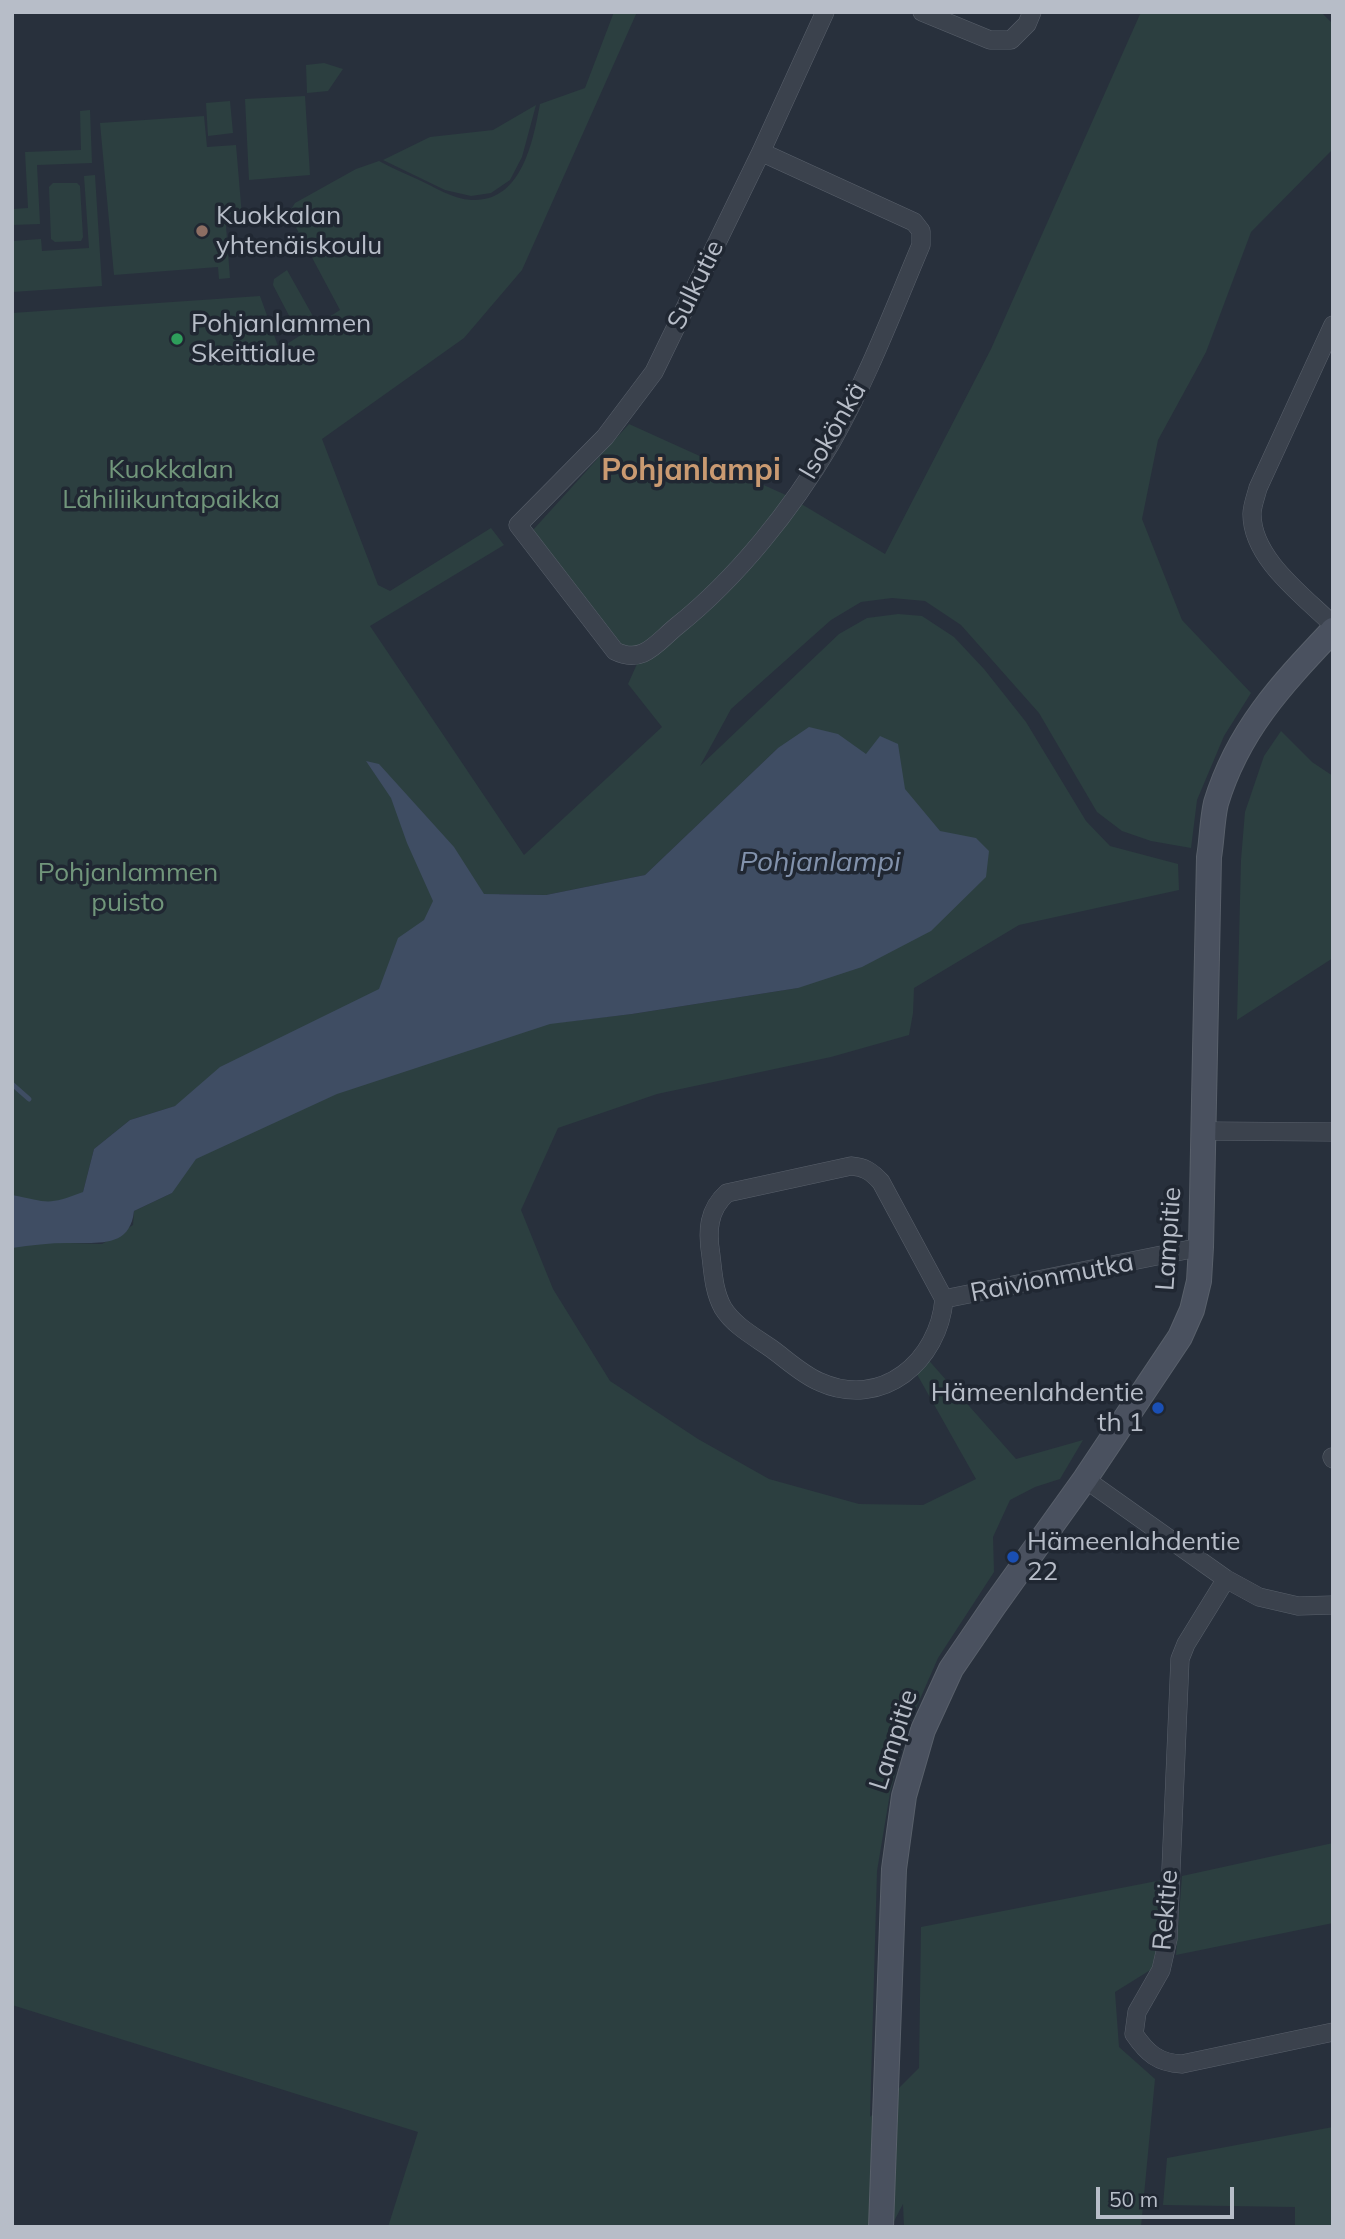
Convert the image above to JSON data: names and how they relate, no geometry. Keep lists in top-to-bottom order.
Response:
{
  "streets": {
    "street": [
      "Sulkutie",
      "Isokönkä",
      "Lampitie",
      "Raivionmutka",
      "Rekitie"
    ]
  },
  "crossings": [
    ["Sulkutie", "Isokönkä"],
    ["Lampitie", "Raivionmutka"]
  ],
  "districts": ["Pohjanlampi"],
  "water": ["Pohjanlampi"],
  "parks": ["Kuokkalan Lähiliikuntapaikka", "Pohjanlammen puisto"],
  "places": [
    "Kuokkalan yhtenäiskoulu",
    "Pohjanlammen Skeittialue",
    "Hämeenlahdentie th 1",
    "Hämeenlahdentie 22"
  ],
  "scale_bar": "50 m"
}
